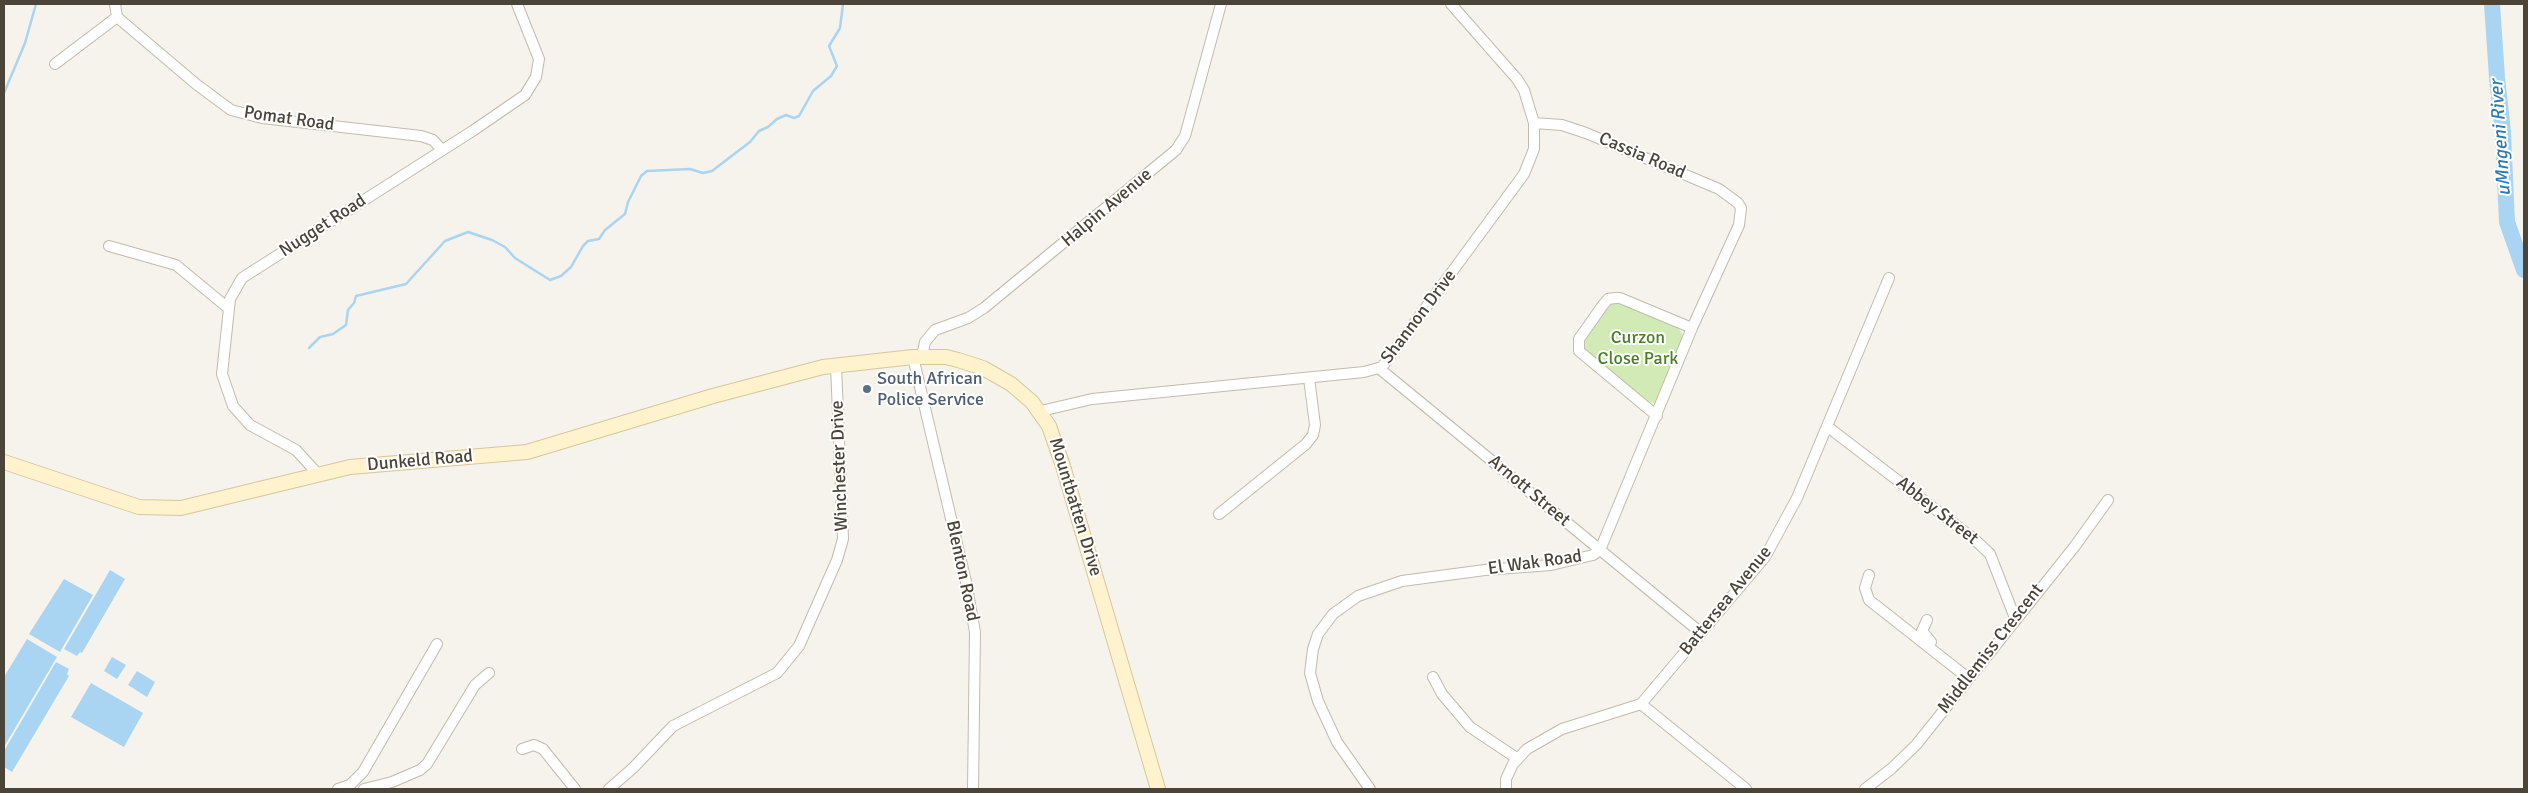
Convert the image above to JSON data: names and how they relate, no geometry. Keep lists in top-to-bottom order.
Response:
{
  "streets": {
    "main road": ["Dunkeld Road", "Mountbatten Drive"],
    "street": [
      "Pomat Road",
      "Cassia Road",
      "Halpin Avenue",
      "Nugget Road",
      "Shannon Drive",
      "Winchester Drive",
      "Arnott Street",
      "Abbey Street",
      "El Wak Road",
      "Blenton Road",
      "Battersea Avenue",
      "Middlemiss Crescent"
    ]
  },
  "crossings": [
    ["Pomat Road", "Nugget Road"],
    ["Cassia Road", "Shannon Drive"],
    ["Cassia Road", "El Wak Road"],
    ["Halpin Avenue", "Mountbatten Drive"],
    ["Halpin Avenue", "Blenton Road"],
    ["Nugget Road", "Dunkeld Road"],
    ["Shannon Drive", "Arnott Street"],
    ["Shannon Drive", "Mountbatten Drive"],
    ["Dunkeld Road", "Winchester Drive"],
    ["Dunkeld Road", "Mountbatten Drive"],
    ["Winchester Drive", "Mountbatten Drive"],
    ["Arnott Street", "El Wak Road"],
    ["Arnott Street", "Battersea Avenue"],
    ["Mountbatten Drive", "Blenton Road"],
    ["Abbey Street", "Battersea Avenue"],
    ["Abbey Street", "Middlemiss Crescent"]
  ],
  "water": ["uMngeni River"],
  "parks": ["Curzon Close Park"],
  "places": ["South African Police Service"]
}
